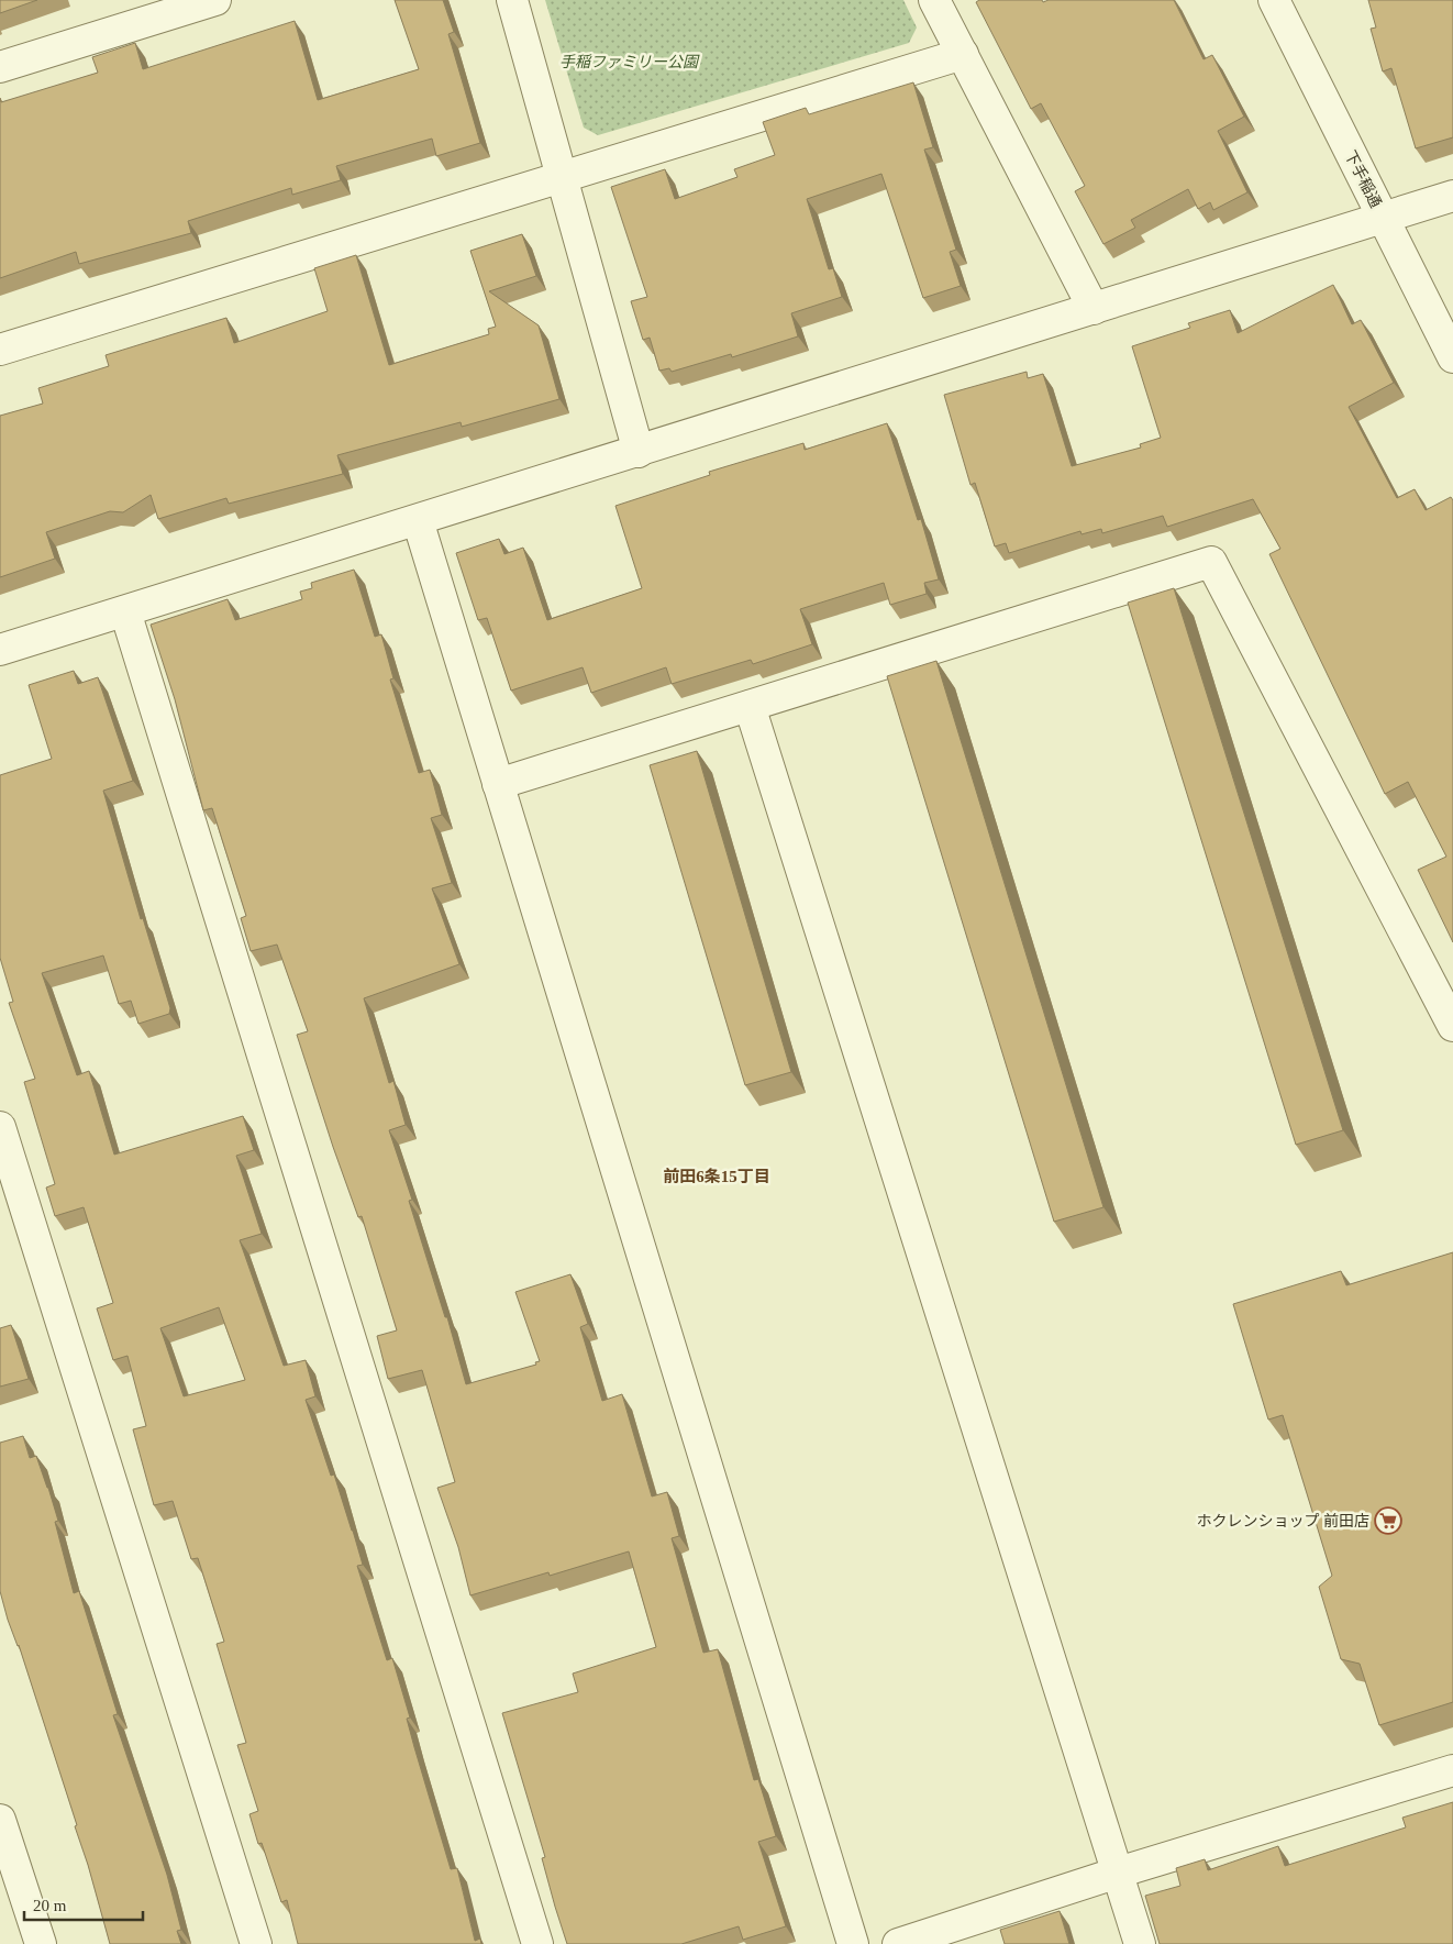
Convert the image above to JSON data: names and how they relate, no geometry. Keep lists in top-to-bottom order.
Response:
{
  "streets": {
    "street": ["下手稲通"]
  },
  "districts": ["前田6条15丁目"],
  "parks": ["手稲ファミリー公園"],
  "places": {
    "supermarket": ["ホクレンショップ 前田店"]
  },
  "scale_bar": "20 m"
}
